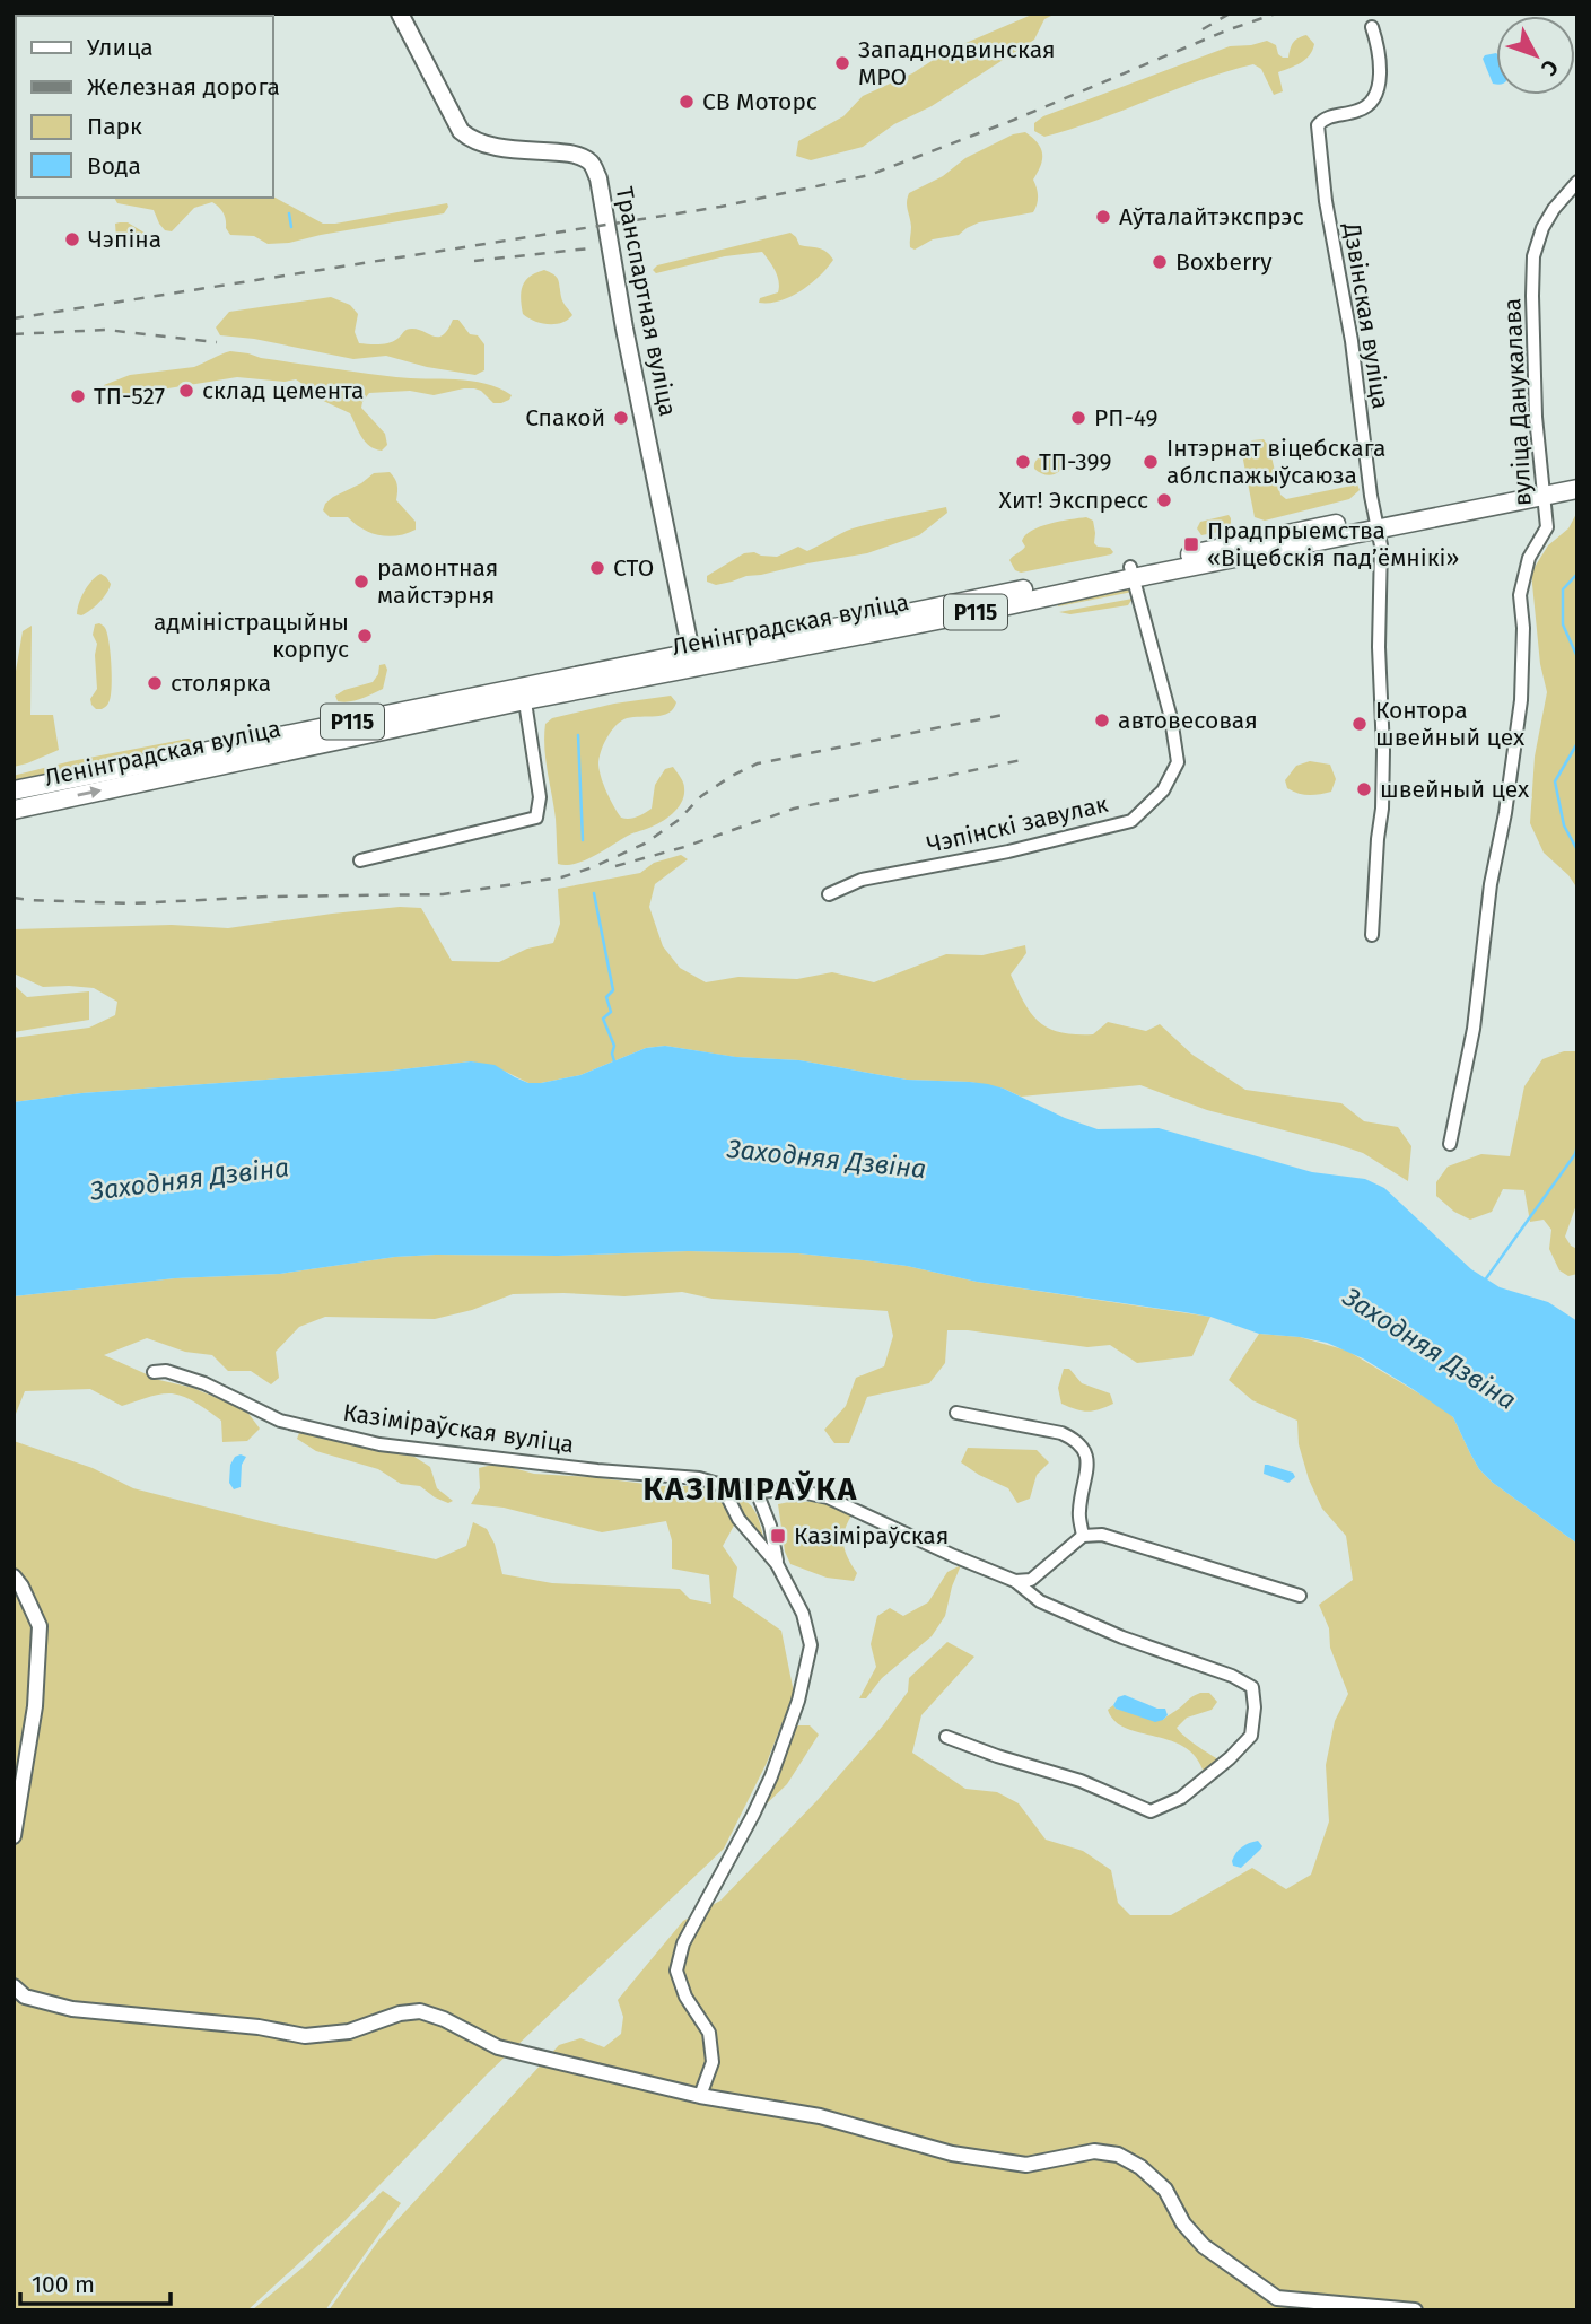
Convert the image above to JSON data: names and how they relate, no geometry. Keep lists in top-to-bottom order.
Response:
{
  "streets": {
    "main road": ["Транспартная вуліца", "Р115", "Ленінградская вуліца"],
    "street": [
      "Дзвінская вуліца",
      "вуліца Данукалава",
      "Чэпінскі завулак",
      "Казіміраўская вуліца"
    ]
  },
  "crossings": [
    ["Транспартная вуліца", "Ленінградская вуліца"],
    ["Дзвінская вуліца", "Ленінградская вуліца"],
    ["вуліца Данукалава", "Ленінградская вуліца"],
    ["Ленінградская вуліца", "Чэпінскі завулак"]
  ],
  "districts": ["КАЗІМІРАЎКА"],
  "water": ["Заходняя Дзвіна"],
  "places": {
    "other": [
      "Западнодвинская МРО",
      "СВ Моторс",
      "Аўталайтэкспрэс",
      "Чэпіна",
      "Boxberry",
      "склад цемента",
      "ТП-527",
      "Спакой",
      "РП-49",
      "ТП-399",
      "Інтэрнат віцебскага аблспажыўсаюза",
      "Хит! Экспресс",
      "СТО",
      "рамонтная майстэрня",
      "адміністрацыйны корпус",
      "столярка",
      "автовесовая",
      "Контора швейный цех",
      "швейный цех"
    ],
    "transit": ["Прадпрыемства «Віцебскія падʼёмнікі»", "Казіміраўская"]
  },
  "legend": [
    "Улица",
    "Железная дорога",
    "Парк",
    "Вода"
  ],
  "scale_bar": "100 m",
  "north": "bottom right"
}
